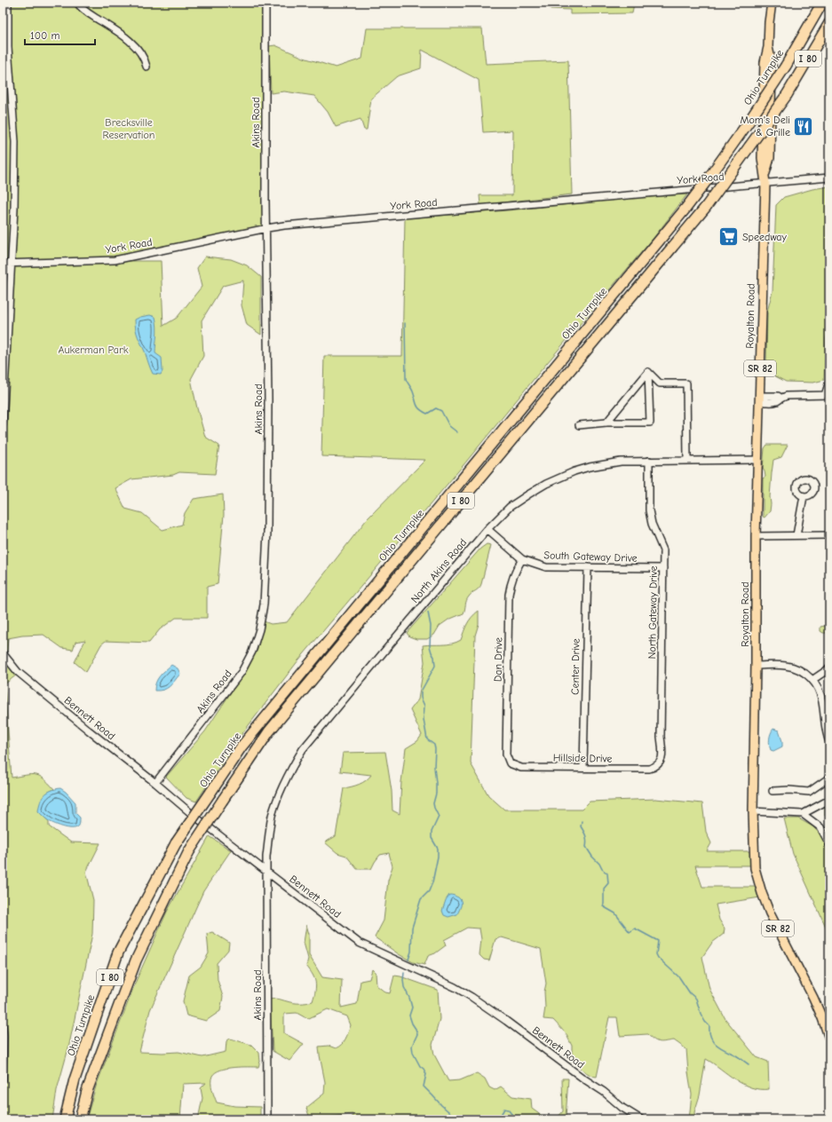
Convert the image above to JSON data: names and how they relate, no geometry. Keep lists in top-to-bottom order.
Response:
{
  "streets": {
    "highway": ["I 80", "Ohio Turnpike"],
    "main road": ["Royalton Road", "SR 82"],
    "street": [
      "Akins Road",
      "York Road",
      "South Gateway Drive",
      "North Akins Road",
      "North Gateway Drive",
      "Dan Drive",
      "Center Drive",
      "Bennett Road",
      "Hillside Drive"
    ]
  },
  "crossings": [
    ["Akins Road", "York Road"],
    ["Akins Road", "North Akins Road"],
    ["Akins Road", "Bennett Road"],
    ["York Road", "Royalton Road"],
    ["Royalton Road", "North Akins Road"],
    ["South Gateway Drive", "North Akins Road"],
    ["South Gateway Drive", "North Gateway Drive"],
    ["South Gateway Drive", "Dan Drive"],
    ["South Gateway Drive", "Center Drive"],
    ["North Akins Road", "North Gateway Drive"],
    ["North Akins Road", "Bennett Road"],
    ["North Gateway Drive", "Hillside Drive"],
    ["Dan Drive", "Hillside Drive"],
    ["Center Drive", "Hillside Drive"]
  ],
  "parks": ["Brecksville Reservation", "Aukerman Park"],
  "places": {
    "restaurant": ["Mom's Deli & Grille"],
    "supermarket": ["Speedway"]
  },
  "scale_bar": "100 m"
}
